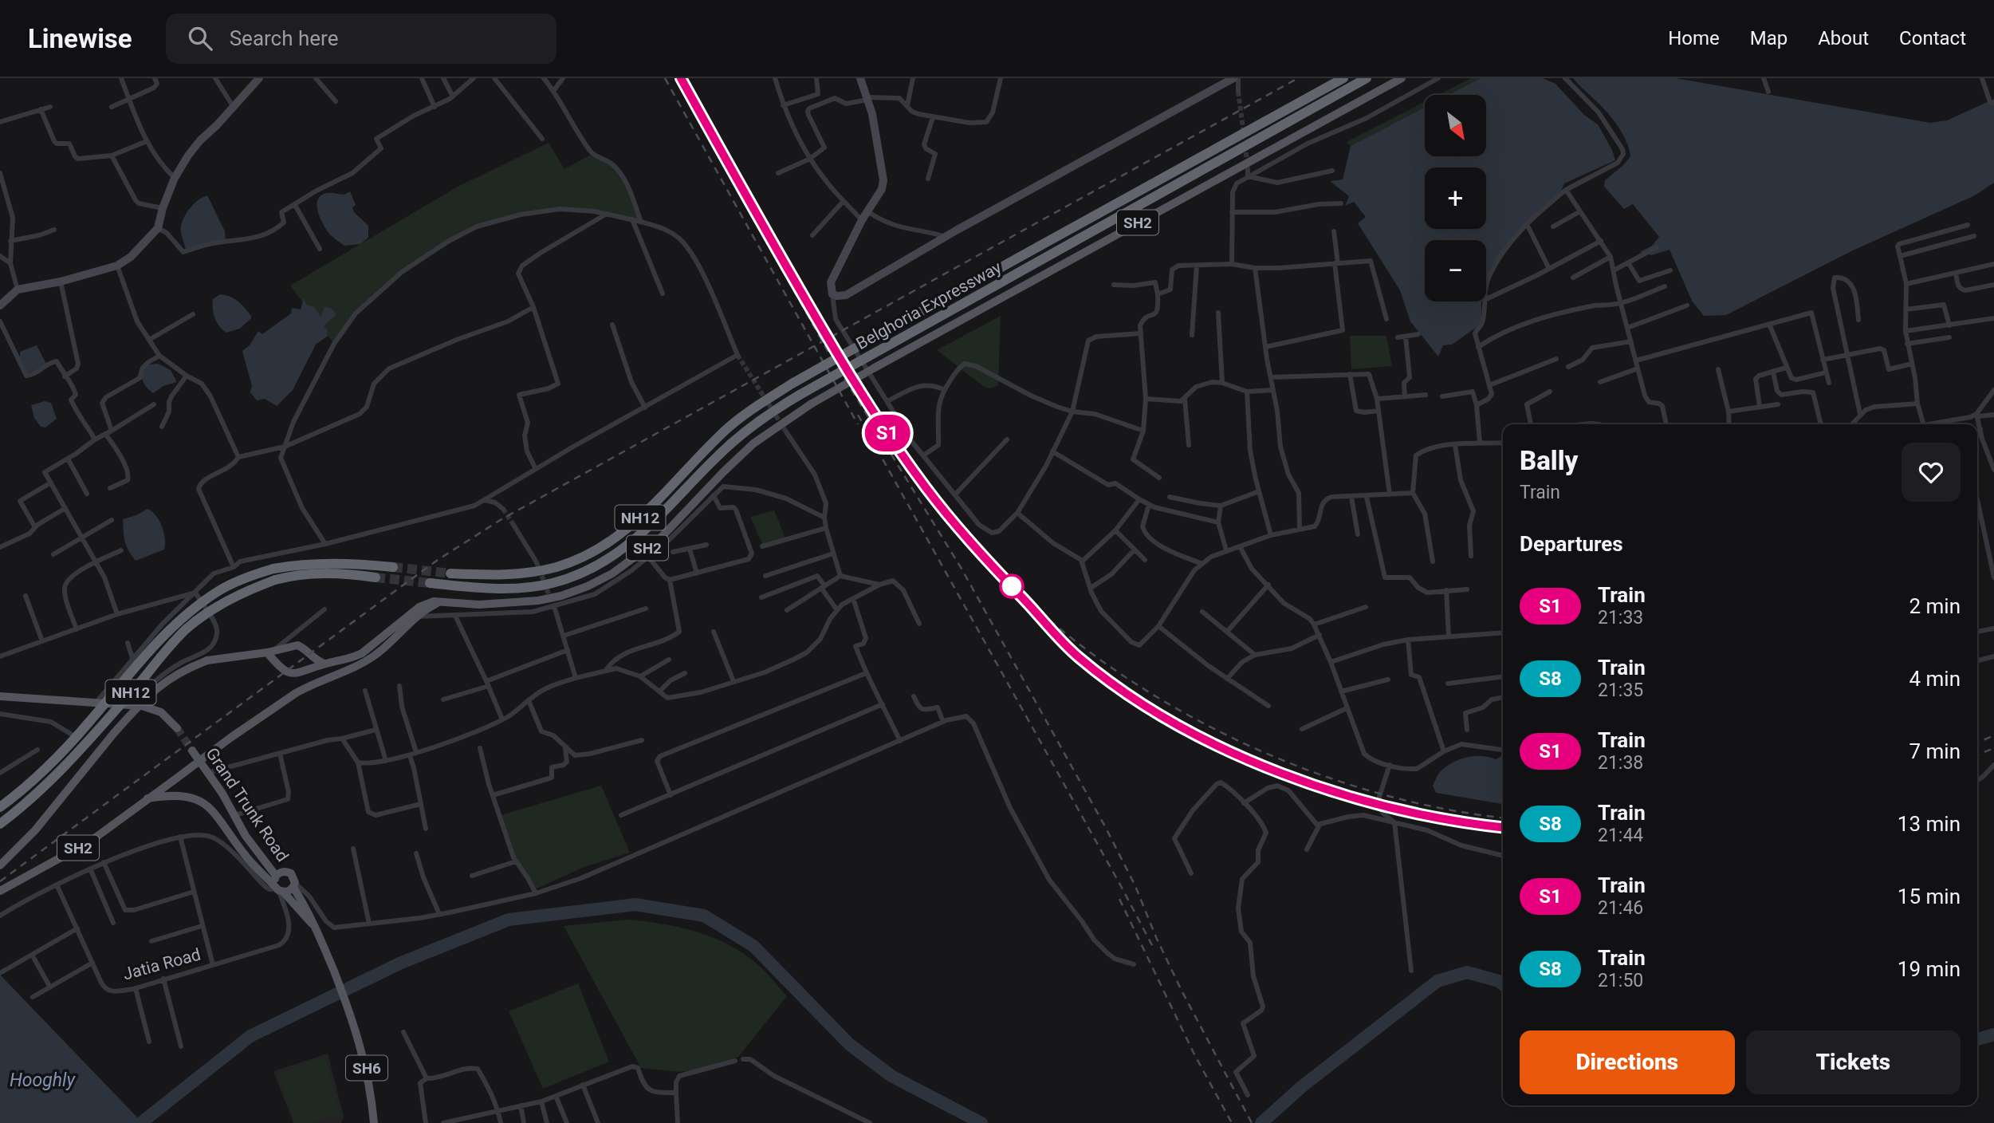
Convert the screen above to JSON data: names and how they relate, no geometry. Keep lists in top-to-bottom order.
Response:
{
  "streets": {
    "highway": ["Belghoria Expressway", "NH12"],
    "main road": ["SH2", "Grand Trunk Road", "SH6"],
    "street": ["Jatia Road"]
  },
  "crossings": [
    ["Grand Trunk Road", "Jatia Road"],
    ["Grand Trunk Road", "SH6"],
    ["Jatia Road", "SH6"]
  ],
  "water": ["Hooghly"],
  "north": "bottom right",
  "page": {
    "header": "Linewise",
    "search": "Search here",
    "nav": [
      "Home",
      "Map",
      "About",
      "Contact"
    ],
    "on_map": "S1",
    "map_buttons": ["+", "−"],
    "heading": [
      ["Bally", "Train"],
      "Departures"
    ],
    "list": [
      {
        "mark": "S1",
        "name": "Train",
        "note": "21:33",
        "value": "2 min"
      },
      {
        "mark": "S8",
        "name": "Train",
        "note": "21:35",
        "value": "4 min"
      },
      {
        "mark": "S1",
        "name": "Train",
        "note": "21:38",
        "value": "7 min"
      },
      {
        "mark": "S8",
        "name": "Train",
        "note": "21:44",
        "value": "13 min"
      },
      {
        "mark": "S1",
        "name": "Train",
        "note": "21:46",
        "value": "15 min"
      },
      {
        "mark": "S8",
        "name": "Train",
        "note": "21:50",
        "value": "19 min"
      }
    ],
    "buttons": ["Directions", "Tickets"]
  }
}
